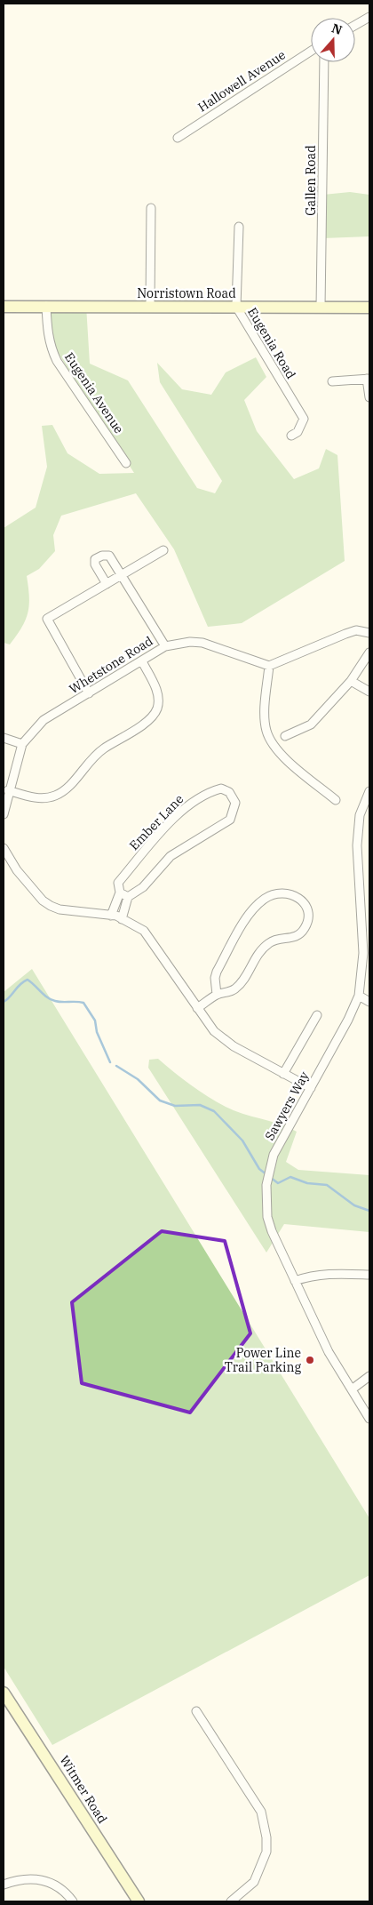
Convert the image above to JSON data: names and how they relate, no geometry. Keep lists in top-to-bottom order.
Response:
{
  "streets": {
    "main road": ["Norristown Road", "Witmer Road"],
    "street": [
      "Hallowell Avenue",
      "Gallen Road",
      "Eugenia Road",
      "Eugenia Avenue",
      "Whetstone Road",
      "Ember Lane",
      "Sawyers Way"
    ]
  },
  "crossings": [
    ["Gallen Road", "Norristown Road"],
    ["Norristown Road", "Eugenia Road"],
    ["Norristown Road", "Eugenia Avenue"]
  ],
  "places": ["Power Line Trail Parking"],
  "north": "top"
}
